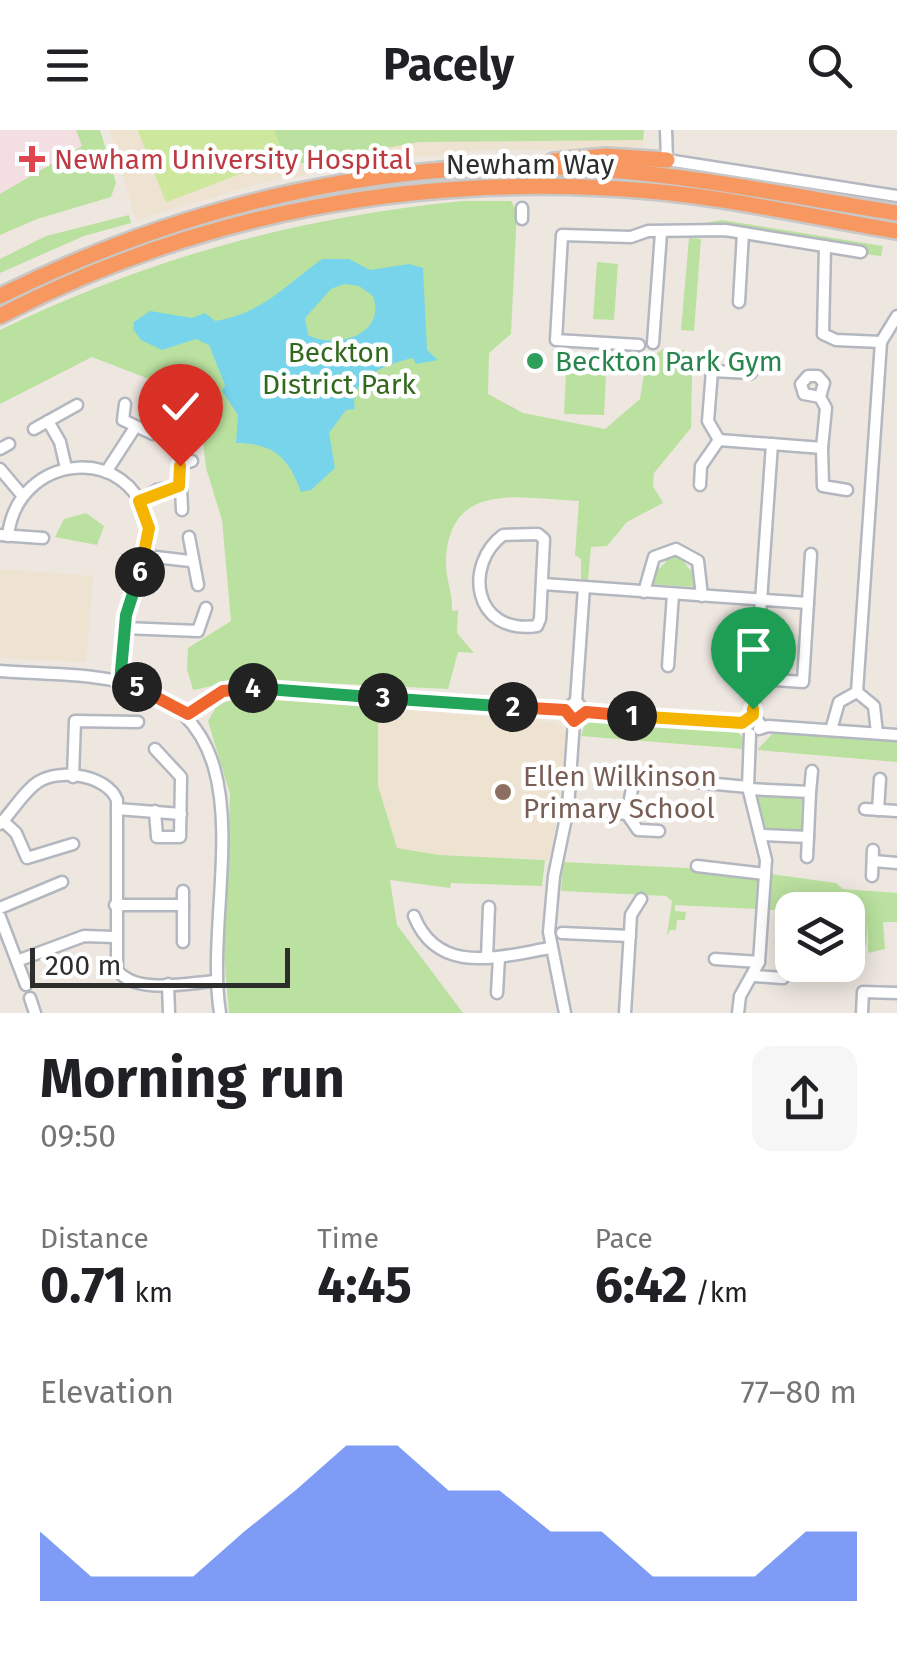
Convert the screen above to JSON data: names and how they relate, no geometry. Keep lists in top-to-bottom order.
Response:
{
  "streets": {
    "highway": ["Newham Way"]
  },
  "parks": ["Beckton District Park"],
  "places": {
    "health": ["Newham University Hospital"],
    "other": ["Beckton Park Gym", "Ellen Wilkinson Primary School"]
  },
  "scale_bar": "200 m",
  "page": {
    "header": "Pacely",
    "pins": [
      "6",
      "5",
      "4",
      "3",
      "2",
      "1"
    ],
    "scale": "200 m",
    "heading": ["Morning run", "09:50"],
    "stats": [
      ["Distance", "0.71 km"],
      ["Time", "4:45"],
      ["Pace", "6:42 /km"]
    ],
    "chart": ["Elevation", "77–80 m"]
  }
}
